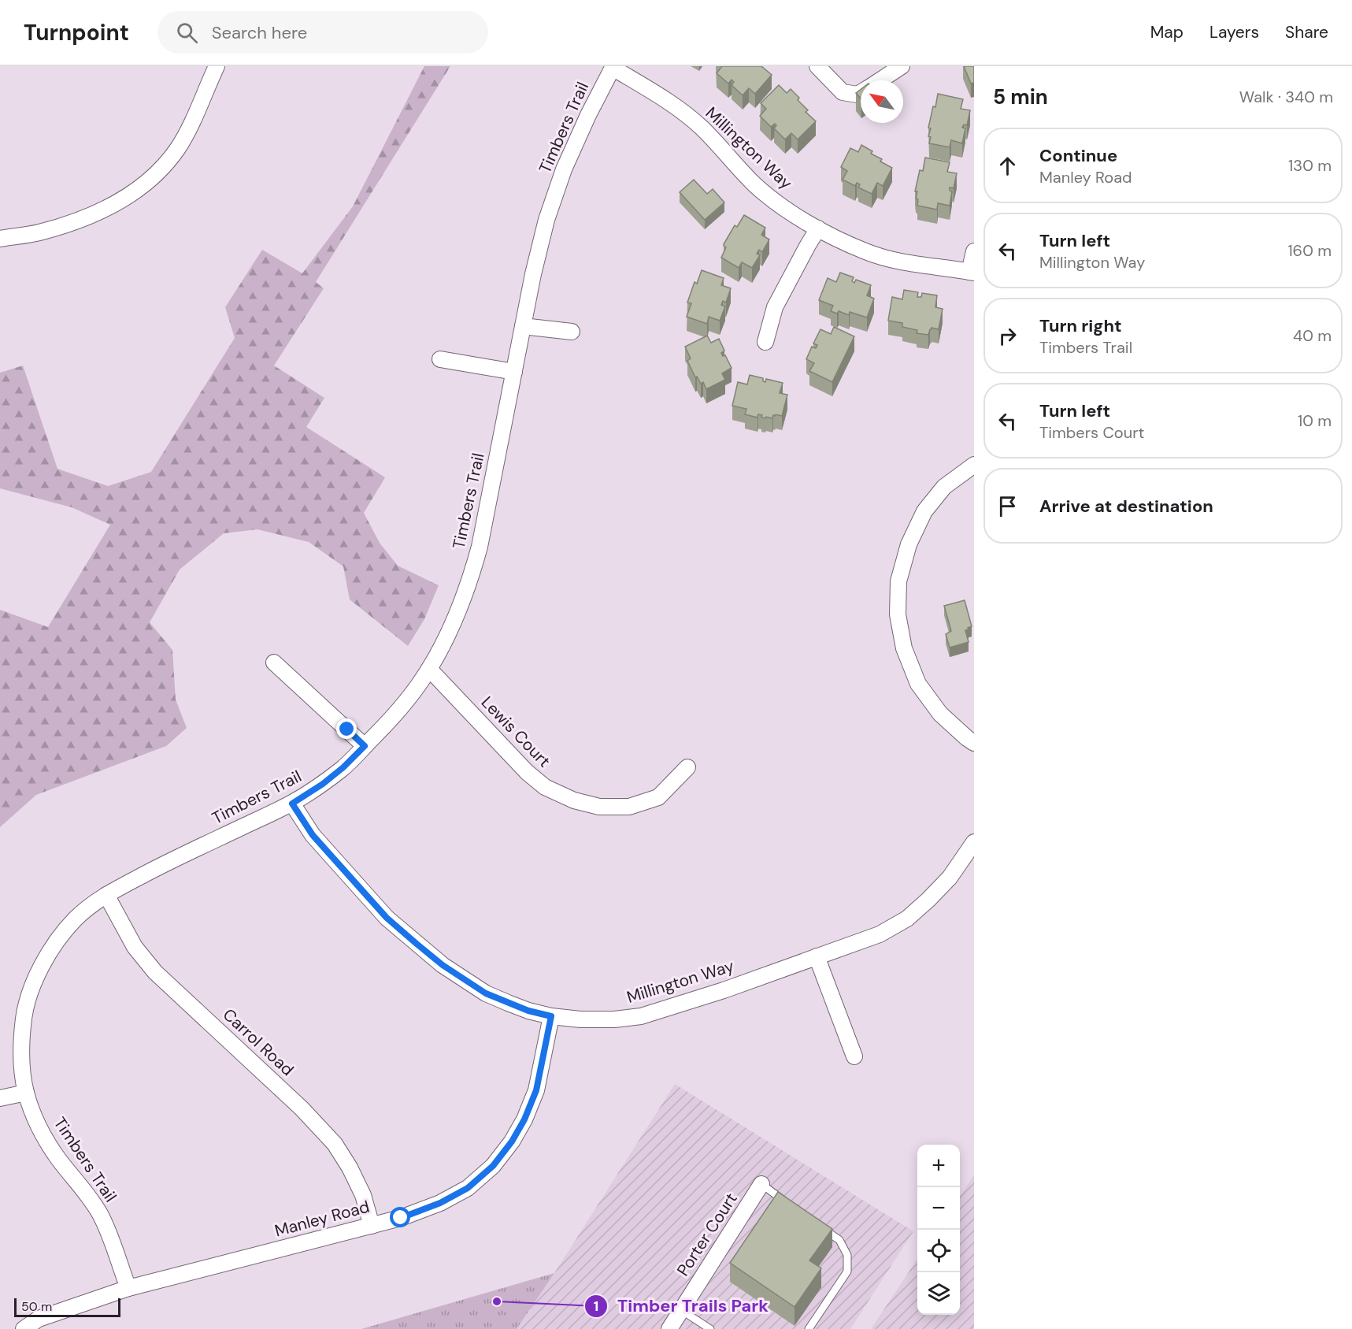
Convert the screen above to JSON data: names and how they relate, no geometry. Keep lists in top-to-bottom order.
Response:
{
  "streets": {
    "street": [
      "Timbers Trail",
      "Millington Way",
      "Lewis Court",
      "Carrol Road",
      "Manley Road",
      "Porter Court"
    ]
  },
  "crossings": [
    ["Timbers Trail", "Millington Way"],
    ["Timbers Trail", "Lewis Court"],
    ["Timbers Trail", "Carrol Road"],
    ["Timbers Trail", "Manley Road"],
    ["Millington Way", "Manley Road"],
    ["Carrol Road", "Manley Road"]
  ],
  "places": ["Timber Trails Park"],
  "scale_bar": "50 m",
  "north": "top left",
  "page": {
    "header": "Turnpoint",
    "search": "Search here",
    "nav": ["Map", "Layers", "Share"],
    "heading": ["5 min", "Walk · 340 m"],
    "list": [
      ["Continue", "Manley Road", "130 m"],
      ["Turn left", "Millington Way", "160 m"],
      ["Turn right", "Timbers Trail", "40 m"],
      ["Turn left", "Timbers Court", "10 m"],
      "Arrive at destination"
    ],
    "map_buttons": ["+", "−"],
    "scale": "50 m"
  }
}
